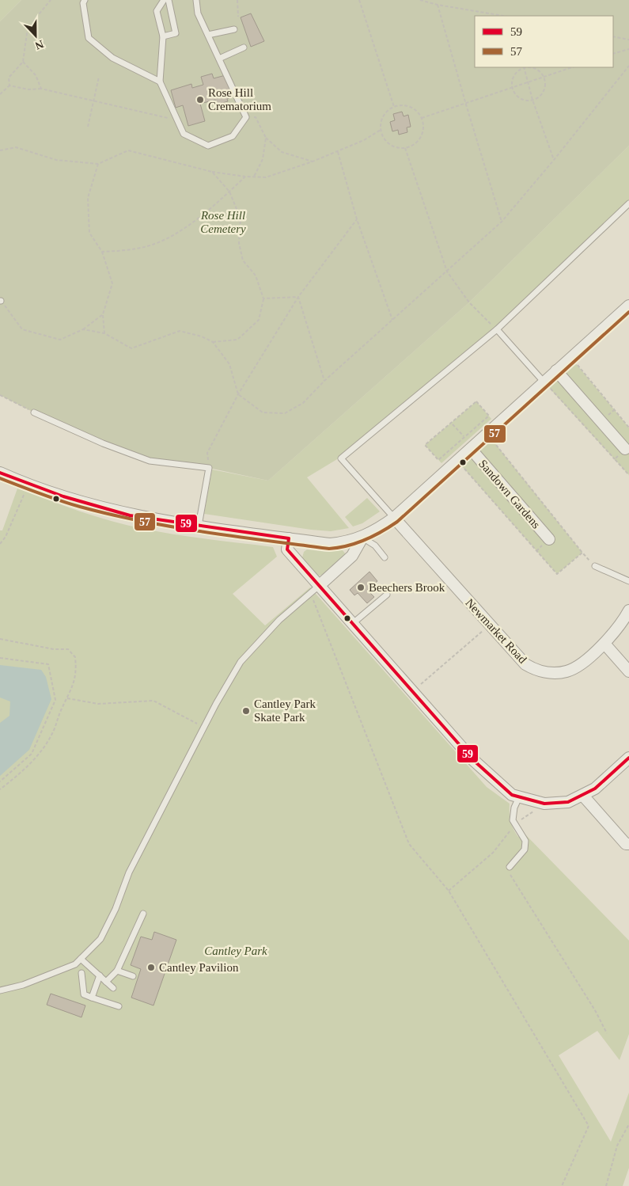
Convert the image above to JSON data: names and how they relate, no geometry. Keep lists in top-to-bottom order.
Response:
{
  "streets": {
    "street": ["Sandown Gardens", "Newmarket Road"]
  },
  "parks": ["Rose Hill Cemetery", "Cantley Park"],
  "places": [
    "Rose Hill Crematorium",
    "Beechers Brook",
    "Cantley Park Skate Park",
    "Cantley Pavilion"
  ],
  "lines": ["transit line 57", "transit line 59"],
  "legend": ["59", "57"],
  "north": "bottom"
}
